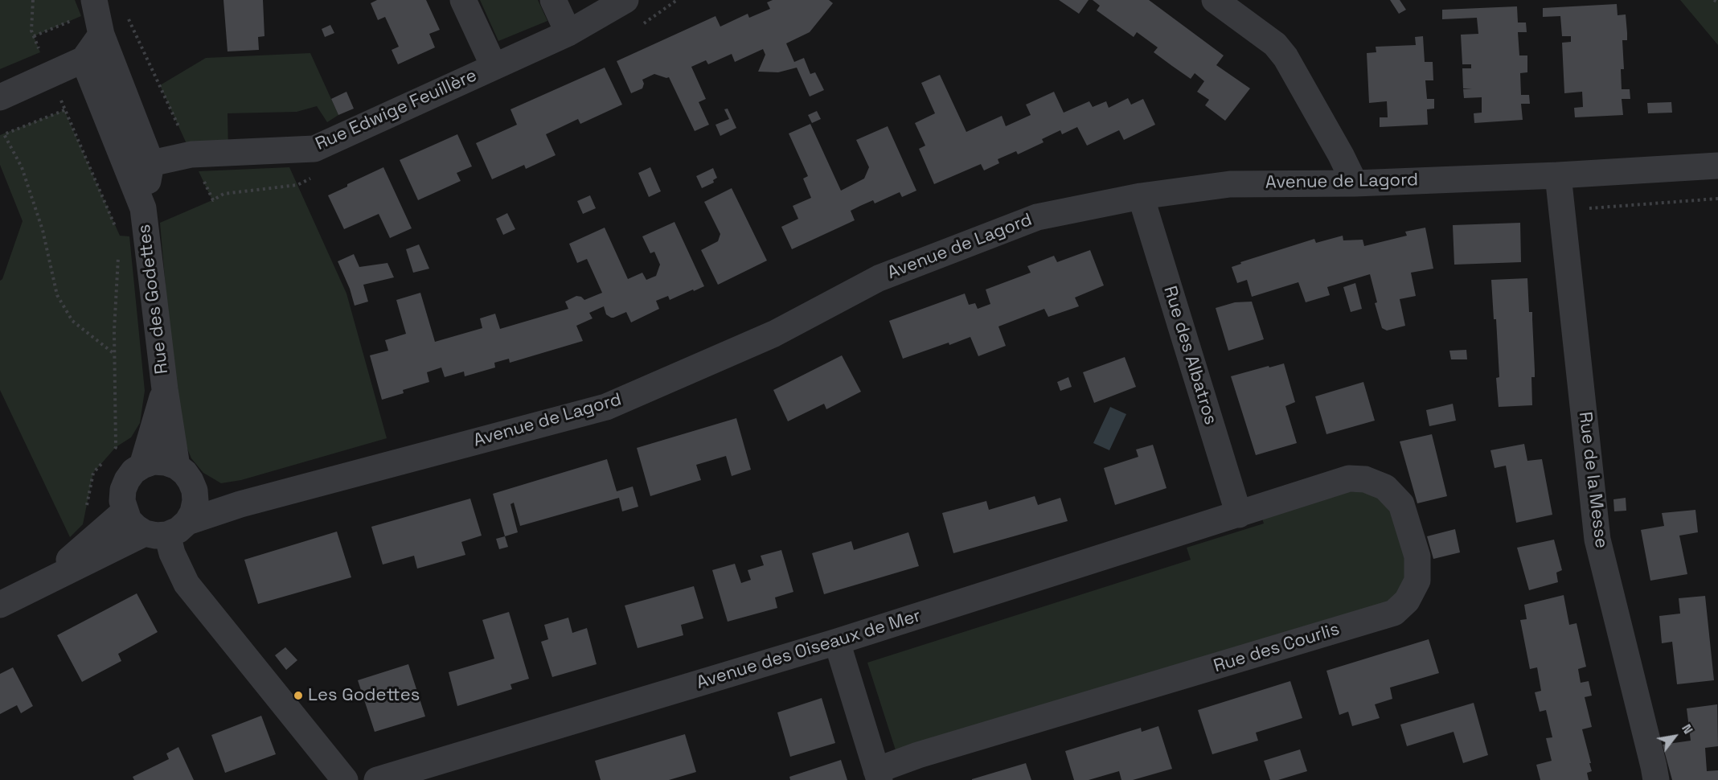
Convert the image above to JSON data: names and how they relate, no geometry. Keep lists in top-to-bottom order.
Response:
{
  "streets": {
    "street": [
      "Rue Edwige Feuillère",
      "Avenue de Lagord",
      "Rue des Godettes",
      "Rue des Albatros",
      "Rue de la Messe",
      "Rue des Courlis",
      "Avenue des Oiseaux de Mer"
    ]
  },
  "crossings": [
    ["Avenue de Lagord", "Rue des Godettes"],
    ["Avenue de Lagord", "Rue des Albatros"],
    ["Avenue de Lagord", "Rue de la Messe"],
    ["Rue des Albatros", "Rue des Courlis"],
    ["Rue des Albatros", "Avenue des Oiseaux de Mer"],
    ["Rue des Courlis", "Avenue des Oiseaux de Mer"]
  ],
  "places": ["Les Godettes"],
  "north": "top right"
}
